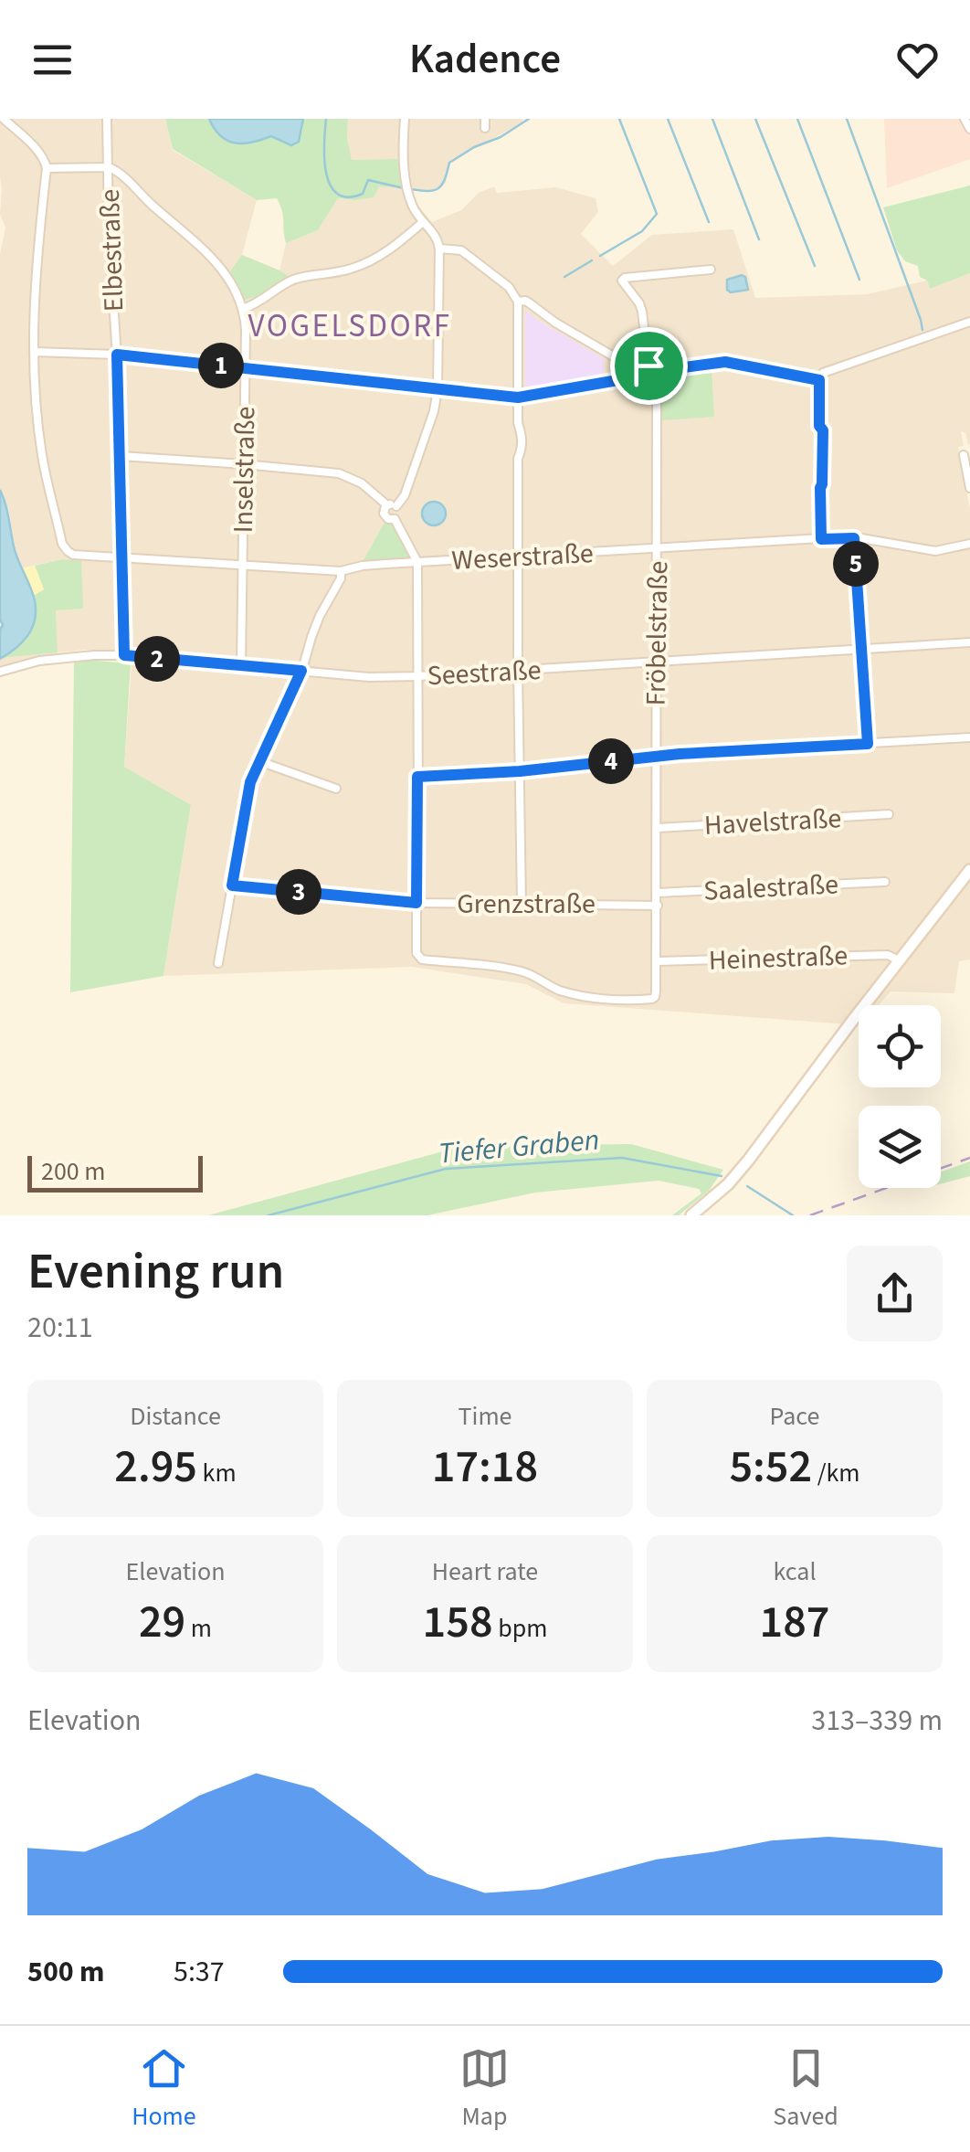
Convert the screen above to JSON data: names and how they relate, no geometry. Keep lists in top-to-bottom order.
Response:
{
  "streets": {
    "street": [
      "Elbestraße",
      "Inselstraße",
      "Weserstraße",
      "Fröbelstraße",
      "Seestraße",
      "Havelstraße",
      "Saalestraße",
      "Grenzstraße",
      "Heinestraße"
    ]
  },
  "crossings": [
    ["Elbestraße", "Inselstraße"],
    ["Elbestraße", "Weserstraße"],
    ["Elbestraße", "Seestraße"],
    ["Inselstraße", "Weserstraße"],
    ["Inselstraße", "Seestraße"],
    ["Weserstraße", "Fröbelstraße"],
    ["Fröbelstraße", "Seestraße"],
    ["Fröbelstraße", "Havelstraße"],
    ["Fröbelstraße", "Saalestraße"],
    ["Fröbelstraße", "Grenzstraße"],
    ["Fröbelstraße", "Heinestraße"]
  ],
  "districts": ["VOGELSDORF"],
  "water": ["Tiefer Graben"],
  "scale_bar": "200 m",
  "page": {
    "header": "Kadence",
    "pins": [
      "1",
      "5",
      "2",
      "4",
      "3"
    ],
    "scale": "200 m",
    "heading": ["Evening run", "20:11"],
    "stats": [
      ["Distance", "2.95 km"],
      ["Time", "17:18"],
      ["Pace", "5:52 /km"],
      ["Elevation", "29 m"],
      ["Heart rate", "158 bpm"],
      ["kcal", "187"]
    ],
    "chart": ["Elevation", "313–339 m"],
    "list": [
      {
        "name": "500 m",
        "note": "5:37"
      }
    ],
    "tabs": ["Home", "Map", "Saved"]
  }
}
